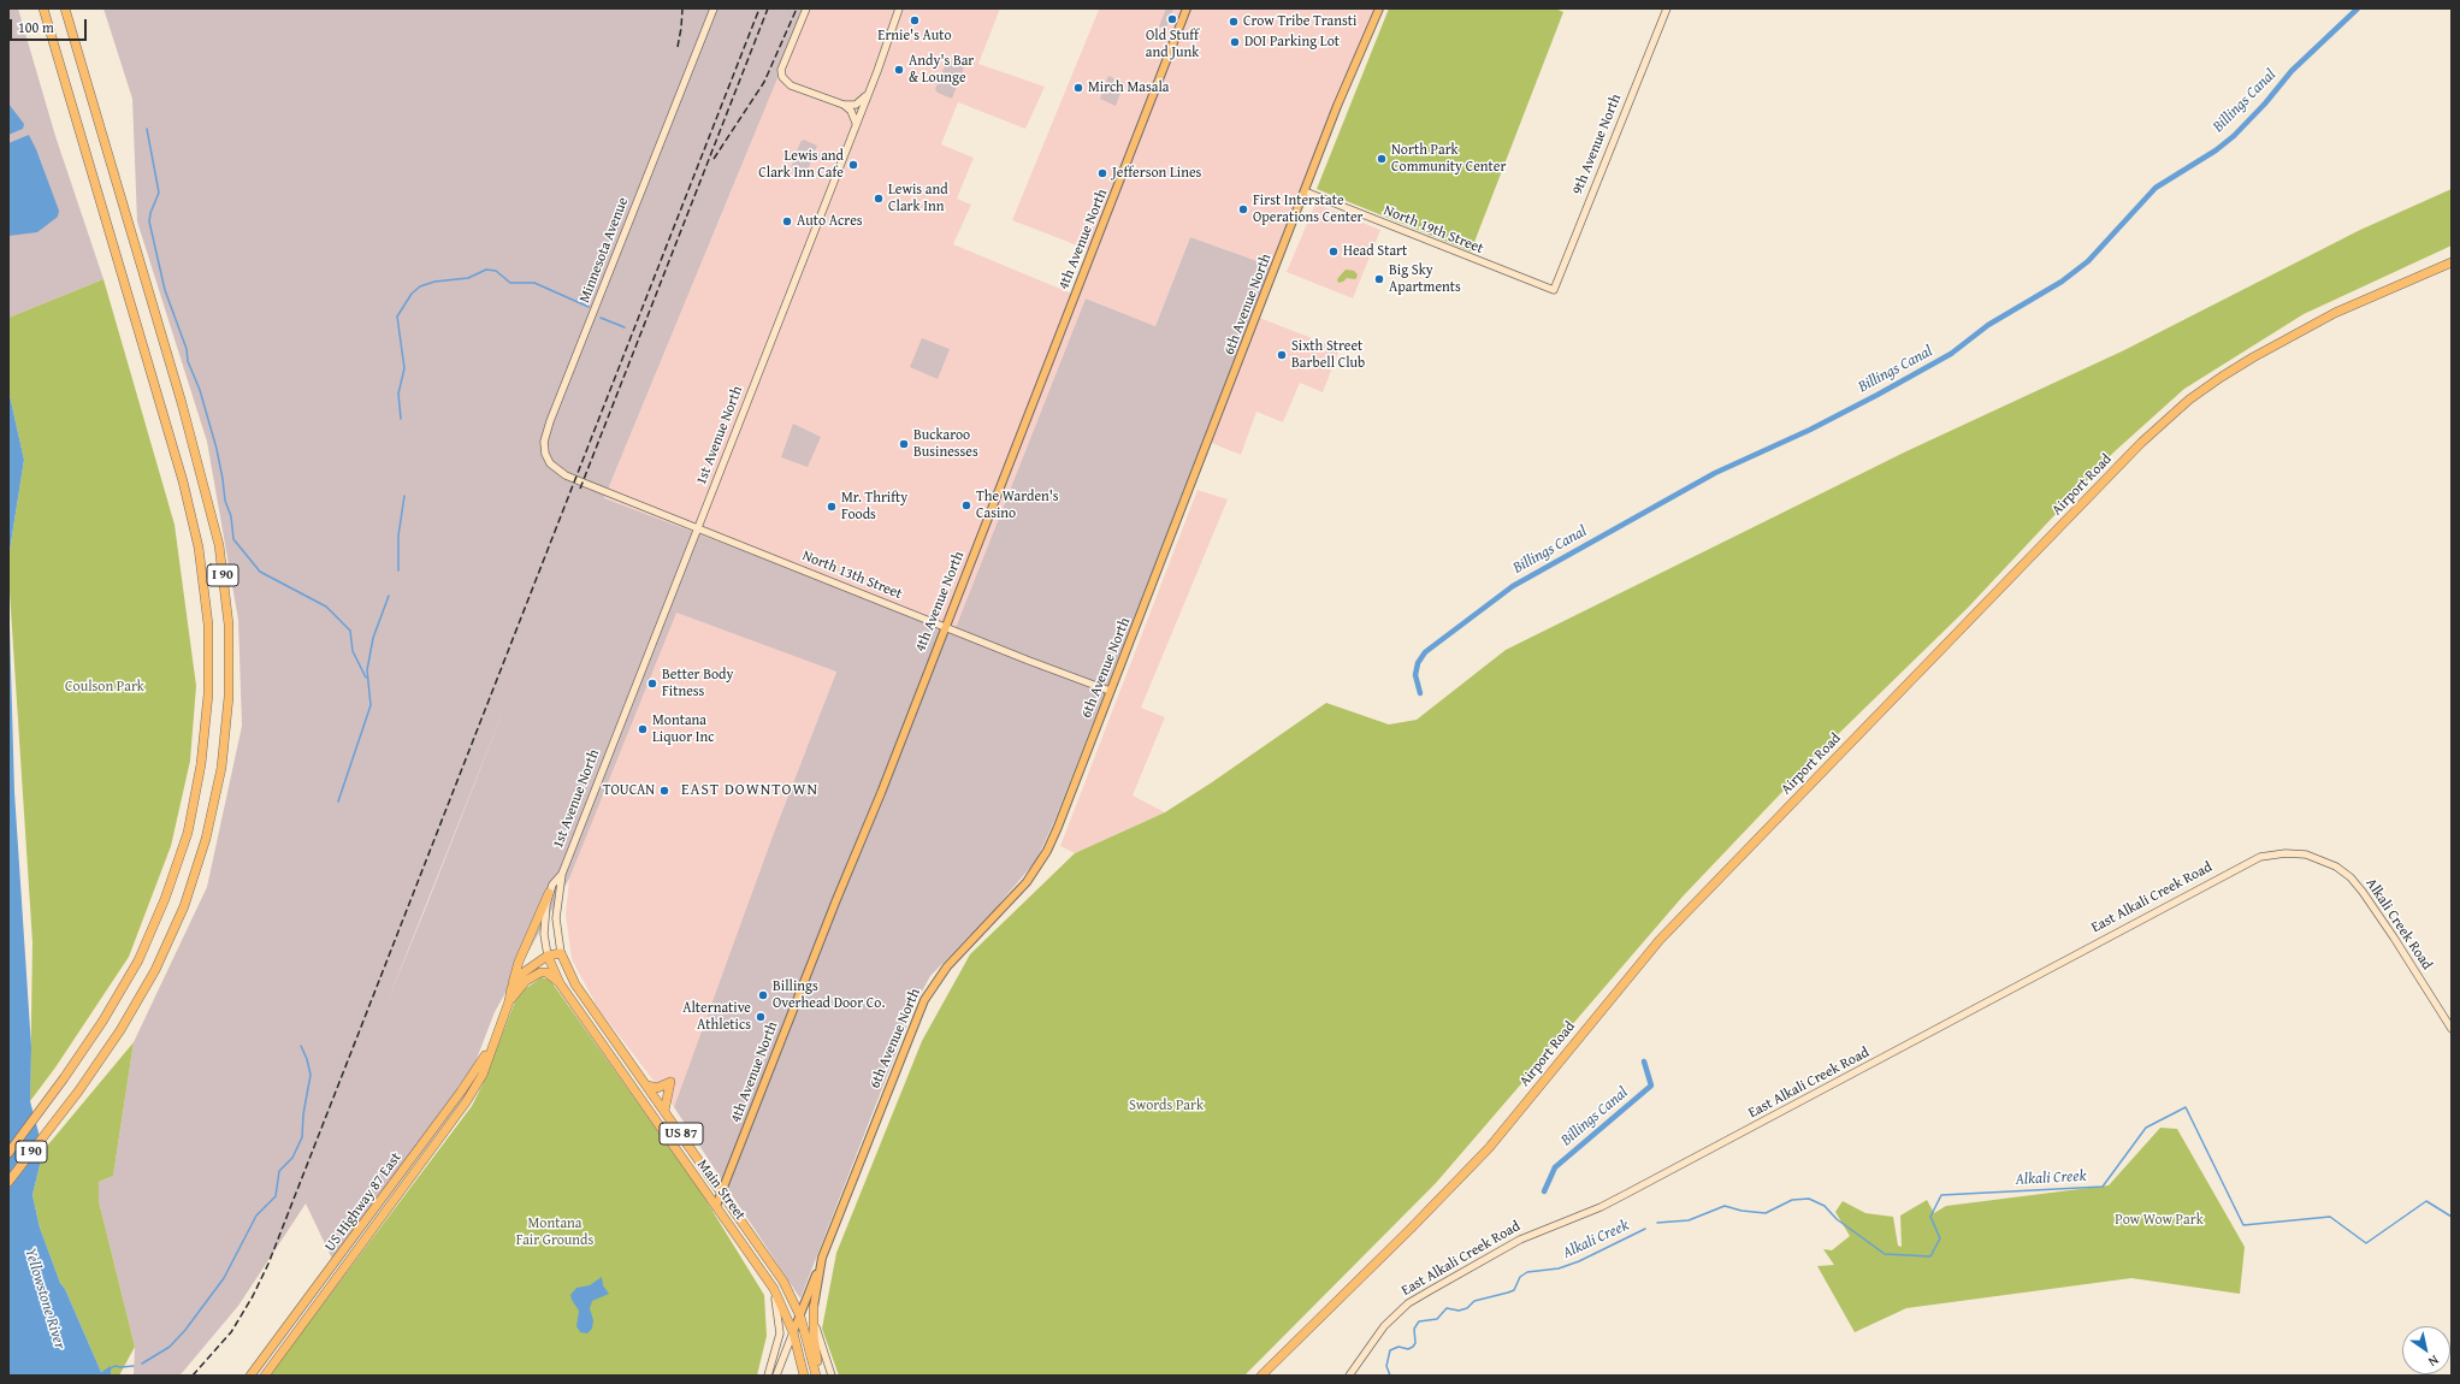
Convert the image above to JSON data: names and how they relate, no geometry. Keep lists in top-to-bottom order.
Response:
{
  "streets": {
    "highway": [
      "1st Avenue North",
      "Airport Road",
      "I 90",
      "US 87",
      "Main Street",
      "US Highway 87 East"
    ],
    "main road": ["4th Avenue North", "6th Avenue North"],
    "street": [
      "9th Avenue North",
      "North 19th Street",
      "Minnesota Avenue",
      "North 13th Street",
      "East Alkali Creek Road",
      "Alkali Creek Road"
    ]
  },
  "crossings": [
    ["9th Avenue North", "North 19th Street"],
    ["North 19th Street", "6th Avenue North"],
    ["4th Avenue North", "North 13th Street"],
    ["4th Avenue North", "Main Street"],
    ["Minnesota Avenue", "North 13th Street"],
    ["6th Avenue North", "North 13th Street"],
    ["1st Avenue North", "North 13th Street"],
    ["1st Avenue North", "US 87"],
    ["1st Avenue North", "Main Street"],
    ["1st Avenue North", "US Highway 87 East"],
    ["East Alkali Creek Road", "Alkali Creek Road"],
    ["US 87", "Main Street"],
    ["US 87", "US Highway 87 East"]
  ],
  "districts": ["EAST DOWNTOWN"],
  "water": ["Billings Canal", "Alkali Creek", "Yellowstone River"],
  "parks": [
    "Coulson Park",
    "Swords Park",
    "Pow Wow Park",
    "Montana Fair Grounds"
  ],
  "places": [
    "Old Stuff and Junk",
    "Ernie's Auto",
    "Crow Tribe Transti",
    "DOI Parking Lot",
    "Andy's Bar & Lounge",
    "Mirch Masala",
    "North Park Community Center",
    "Lewis and Clark Inn Cafe",
    "Jefferson Lines",
    "Lewis and Clark Inn",
    "First Interstate Operations Center",
    "Auto Acres",
    "Head Start",
    "Big Sky Apartments",
    "Sixth Street Barbell Club",
    "Buckaroo Businesses",
    "The Warden's Casino",
    "Mr. Thrifty Foods",
    "Better Body Fitness",
    "Montana Liquor Inc",
    "TOUCAN",
    "Billings Overhead Door Co.",
    "Alternative Athletics"
  ],
  "scale_bar": "100 m",
  "north": "bottom right"
}
